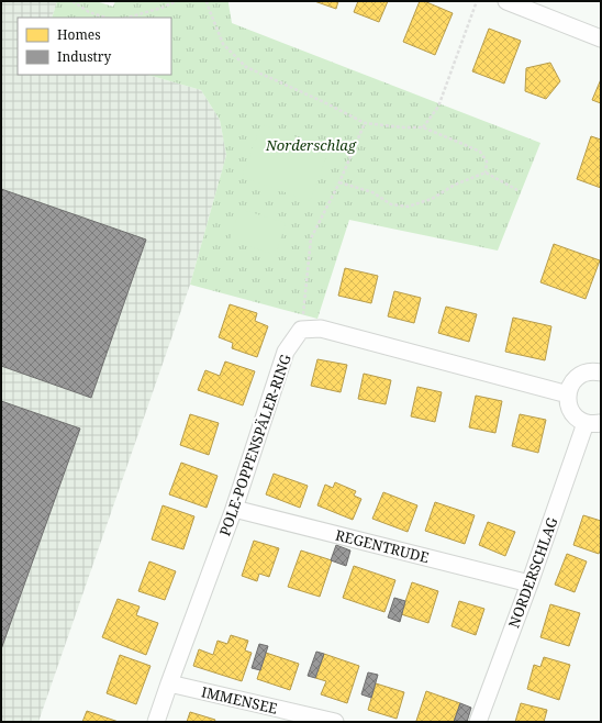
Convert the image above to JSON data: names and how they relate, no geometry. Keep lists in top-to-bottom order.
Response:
{
  "streets": {
    "street": [
      "POLE-POPPENSPÄLER-RING",
      "REGENTRUDE",
      "NORDERSCHLAG",
      "IMMENSEE"
    ]
  },
  "crossings": [
    ["POLE-POPPENSPÄLER-RING", "REGENTRUDE"],
    ["POLE-POPPENSPÄLER-RING", "IMMENSEE"],
    ["REGENTRUDE", "NORDERSCHLAG"]
  ],
  "parks": ["Norderschlag"],
  "legend": ["Homes", "Industry"]
}
